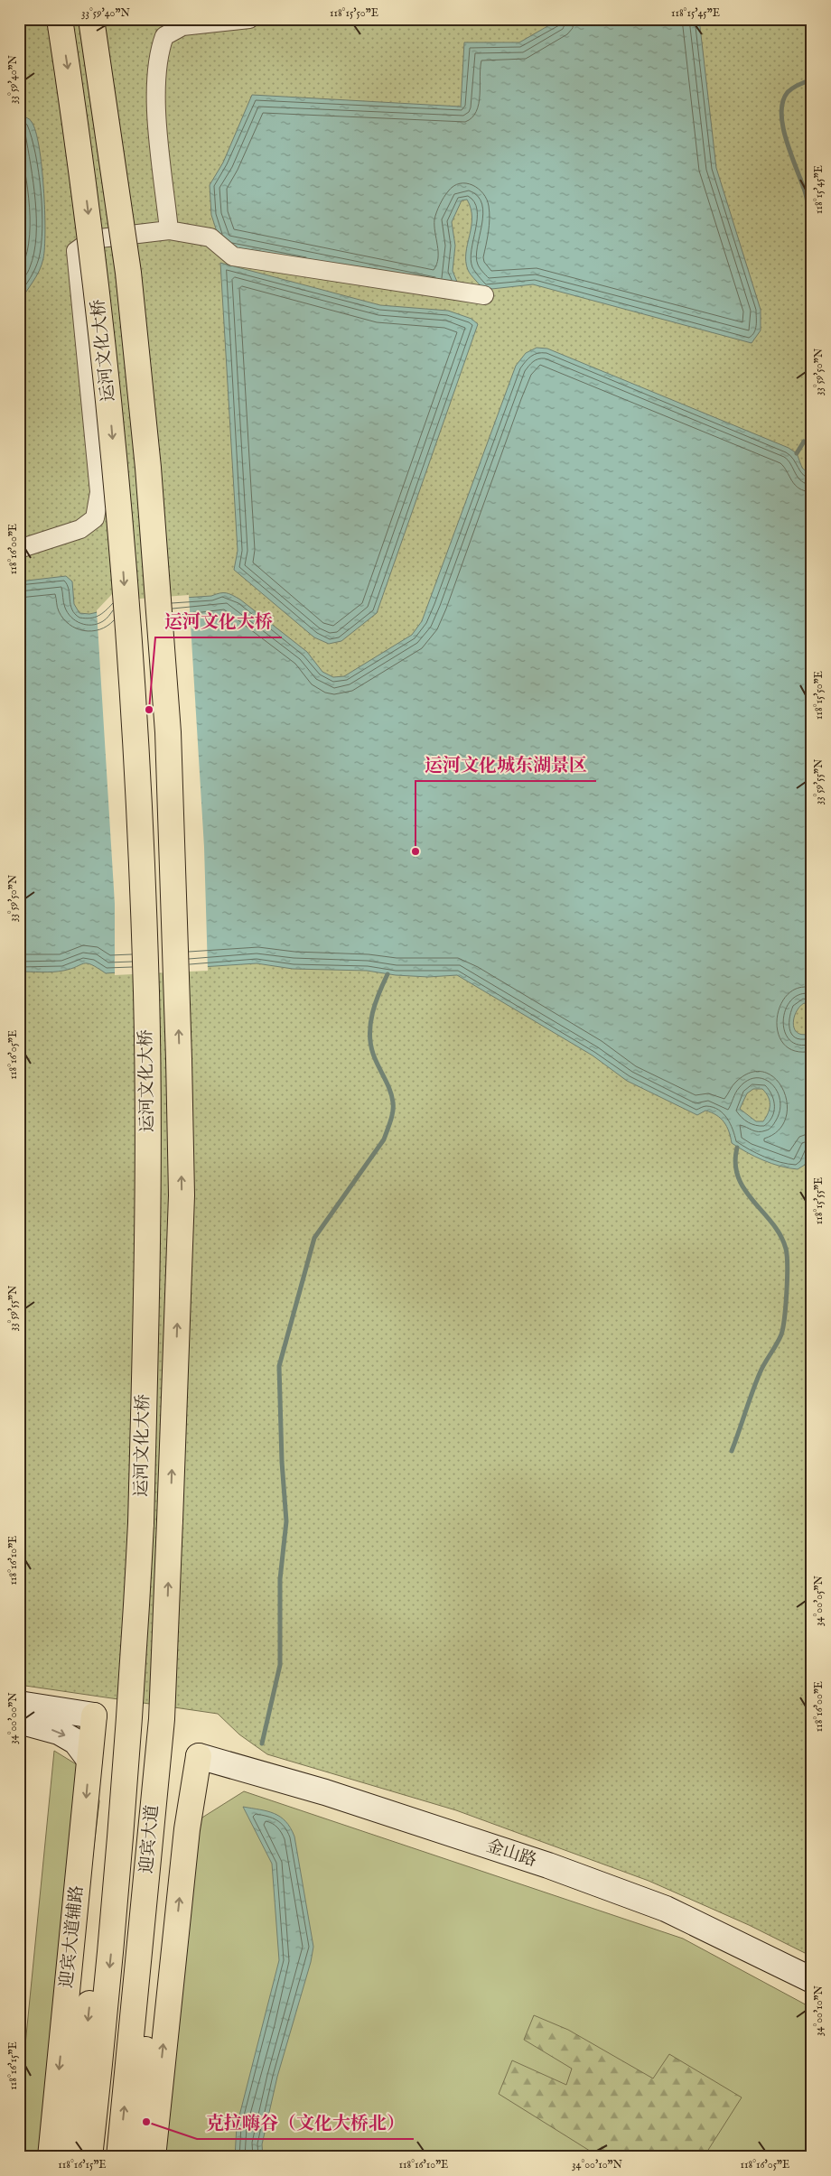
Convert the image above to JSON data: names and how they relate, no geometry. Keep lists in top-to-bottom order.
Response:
{
  "streets": {
    "main road": ["运河文化大桥", "迎宾大道", "迎宾大道辅路"],
    "street": ["金山路"]
  },
  "crossings": [
    ["运河文化大桥", "迎宾大道"]
  ],
  "places": ["运河文化大桥", "运河文化城东湖景区", "克拉嗨谷（文化大桥北）"],
  "coordinates": [
    "33°59'40\"N",
    "118°15'50\"E",
    "118°15'45\"E",
    "33°59'50\"N",
    "118°16'00\"E",
    "33°59'55\"N",
    "118°16'05\"E",
    "118°15'55\"E",
    "118°16'10\"E",
    "34°00'05\"N",
    "34°00'00\"N",
    "34°00'10\"N",
    "118°16'15\"E"
  ]
}
